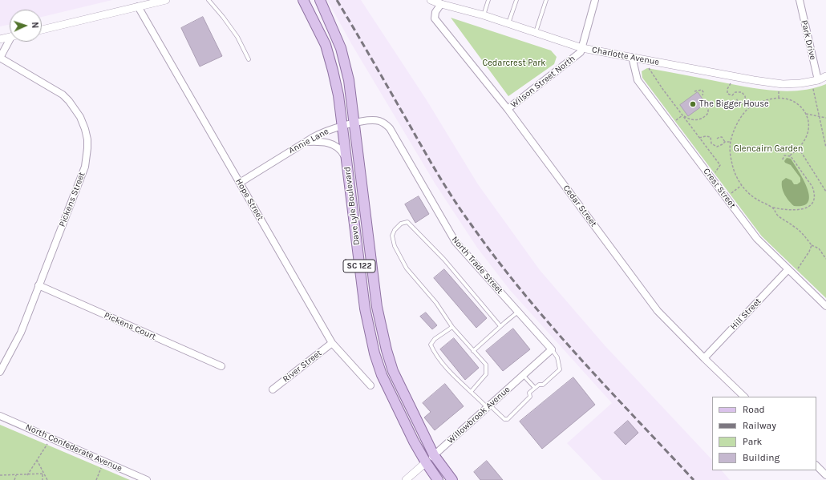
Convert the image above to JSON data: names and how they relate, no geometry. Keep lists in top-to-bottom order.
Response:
{
  "streets": {
    "main road": ["Dave Lyle Boulevard", "SC 122"],
    "street": [
      "Park Drive",
      "Charlotte Avenue",
      "Wilson Street North",
      "Annie Lane",
      "Crest Street",
      "Pickens Street",
      "Hope Street",
      "Cedar Street",
      "North Trade Street",
      "Hill Street",
      "Pickens Court",
      "River Street",
      "Willowbrook Avenue",
      "North Confederate Avenue"
    ]
  },
  "crossings": [
    ["Park Drive", "Charlotte Avenue"],
    ["Charlotte Avenue", "Wilson Street North"],
    ["Charlotte Avenue", "Crest Street"],
    ["Charlotte Avenue", "Cedar Street"],
    ["Wilson Street North", "Cedar Street"],
    ["Annie Lane", "Hope Street"],
    ["Annie Lane", "Dave Lyle Boulevard"],
    ["Annie Lane", "North Trade Street"],
    ["Crest Street", "Hill Street"],
    ["Pickens Street", "Pickens Court"],
    ["Hope Street", "River Street"],
    ["Dave Lyle Boulevard", "Willowbrook Avenue"],
    ["Cedar Street", "Hill Street"],
    ["North Trade Street", "Willowbrook Avenue"]
  ],
  "parks": ["Cedarcrest Park", "Glencairn Garden"],
  "places": ["The Bigger House"],
  "legend": [
    "Road",
    "Railway",
    "Park",
    "Building"
  ],
  "north": "right"
}
